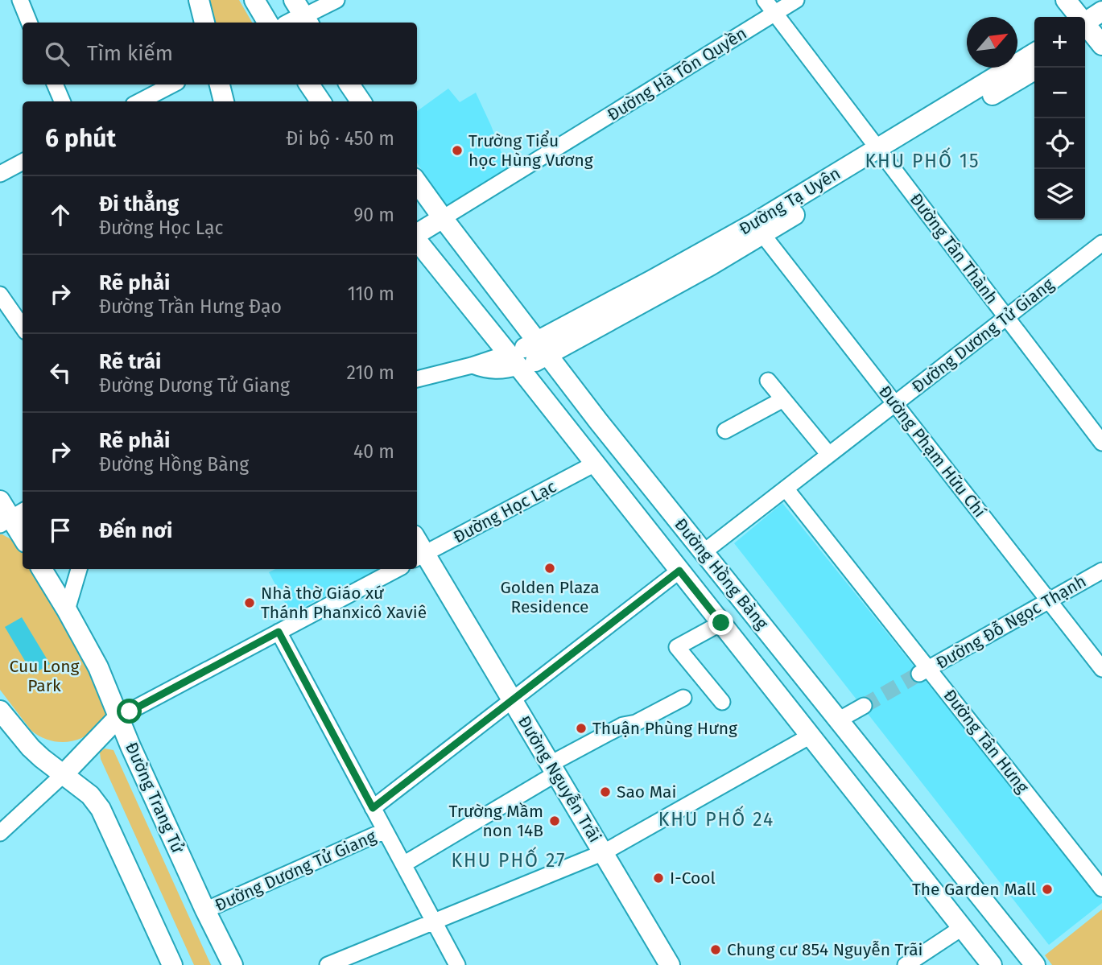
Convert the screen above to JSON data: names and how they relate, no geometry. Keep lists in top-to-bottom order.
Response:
{
  "streets": {
    "main road": [
      "Đường Tạ Uyên",
      "Đường Hồng Bàng",
      "Đường Nguyễn Trãi",
      "Đường Trang Tử"
    ],
    "street": [
      "Đường Hà Tôn Quyền",
      "Đường Tân Thành",
      "Đường Dương Tử Giang",
      "Đường Phạm Hữu Chí",
      "Đường Học Lạc",
      "Đường Đỗ Ngọc Thạnh",
      "Đường Tân Hưng"
    ]
  },
  "crossings": [
    ["Đường Hà Tôn Quyền", "Đường Tân Thành"],
    ["Đường Hà Tôn Quyền", "Đường Hồng Bàng"],
    ["Đường Tạ Uyên", "Đường Tân Thành"],
    ["Đường Tạ Uyên", "Đường Phạm Hữu Chí"],
    ["Đường Tạ Uyên", "Đường Hồng Bàng"],
    ["Đường Tân Thành", "Đường Dương Tử Giang"],
    ["Đường Dương Tử Giang", "Đường Phạm Hữu Chí"],
    ["Đường Dương Tử Giang", "Đường Hồng Bàng"],
    ["Đường Dương Tử Giang", "Đường Tân Hưng"],
    ["Đường Dương Tử Giang", "Đường Nguyễn Trãi"],
    ["Đường Dương Tử Giang", "Đường Trang Tử"],
    ["Đường Phạm Hữu Chí", "Đường Đỗ Ngọc Thạnh"],
    ["Đường Học Lạc", "Đường Hồng Bàng"],
    ["Đường Học Lạc", "Đường Nguyễn Trãi"],
    ["Đường Đỗ Ngọc Thạnh", "Đường Tân Hưng"]
  ],
  "districts": ["KHU PHỐ 15", "KHU PHỐ 24", "KHU PHỐ 27"],
  "parks": ["Cuu Long Park"],
  "places": [
    "Trường Tiểu học Hùng Vương",
    "Golden Plaza Residence",
    "Nhà thờ Giáo xứ Thánh Phanxicô Xaviê",
    "Thuận Phùng Hưng",
    "Sao Mai",
    "Trường Mầm non 14B",
    "I-Cool",
    "The Garden Mall",
    "Chung cư 854 Nguyễn Trãi"
  ],
  "north": "top right",
  "page": {
    "map_buttons": ["+", "−"],
    "search": "Tìm kiếm",
    "heading": ["6 phút", "Đi bộ · 450 m"],
    "list": [
      ["Đi thẳng", "Đường Học Lạc", "90 m"],
      ["Rẽ phải", "Đường Trần Hưng Đạo", "110 m"],
      ["Rẽ trái", "Đường Dương Tử Giang", "210 m"],
      ["Rẽ phải", "Đường Hồng Bàng", "40 m"],
      "Đến nơi"
    ]
  }
}
